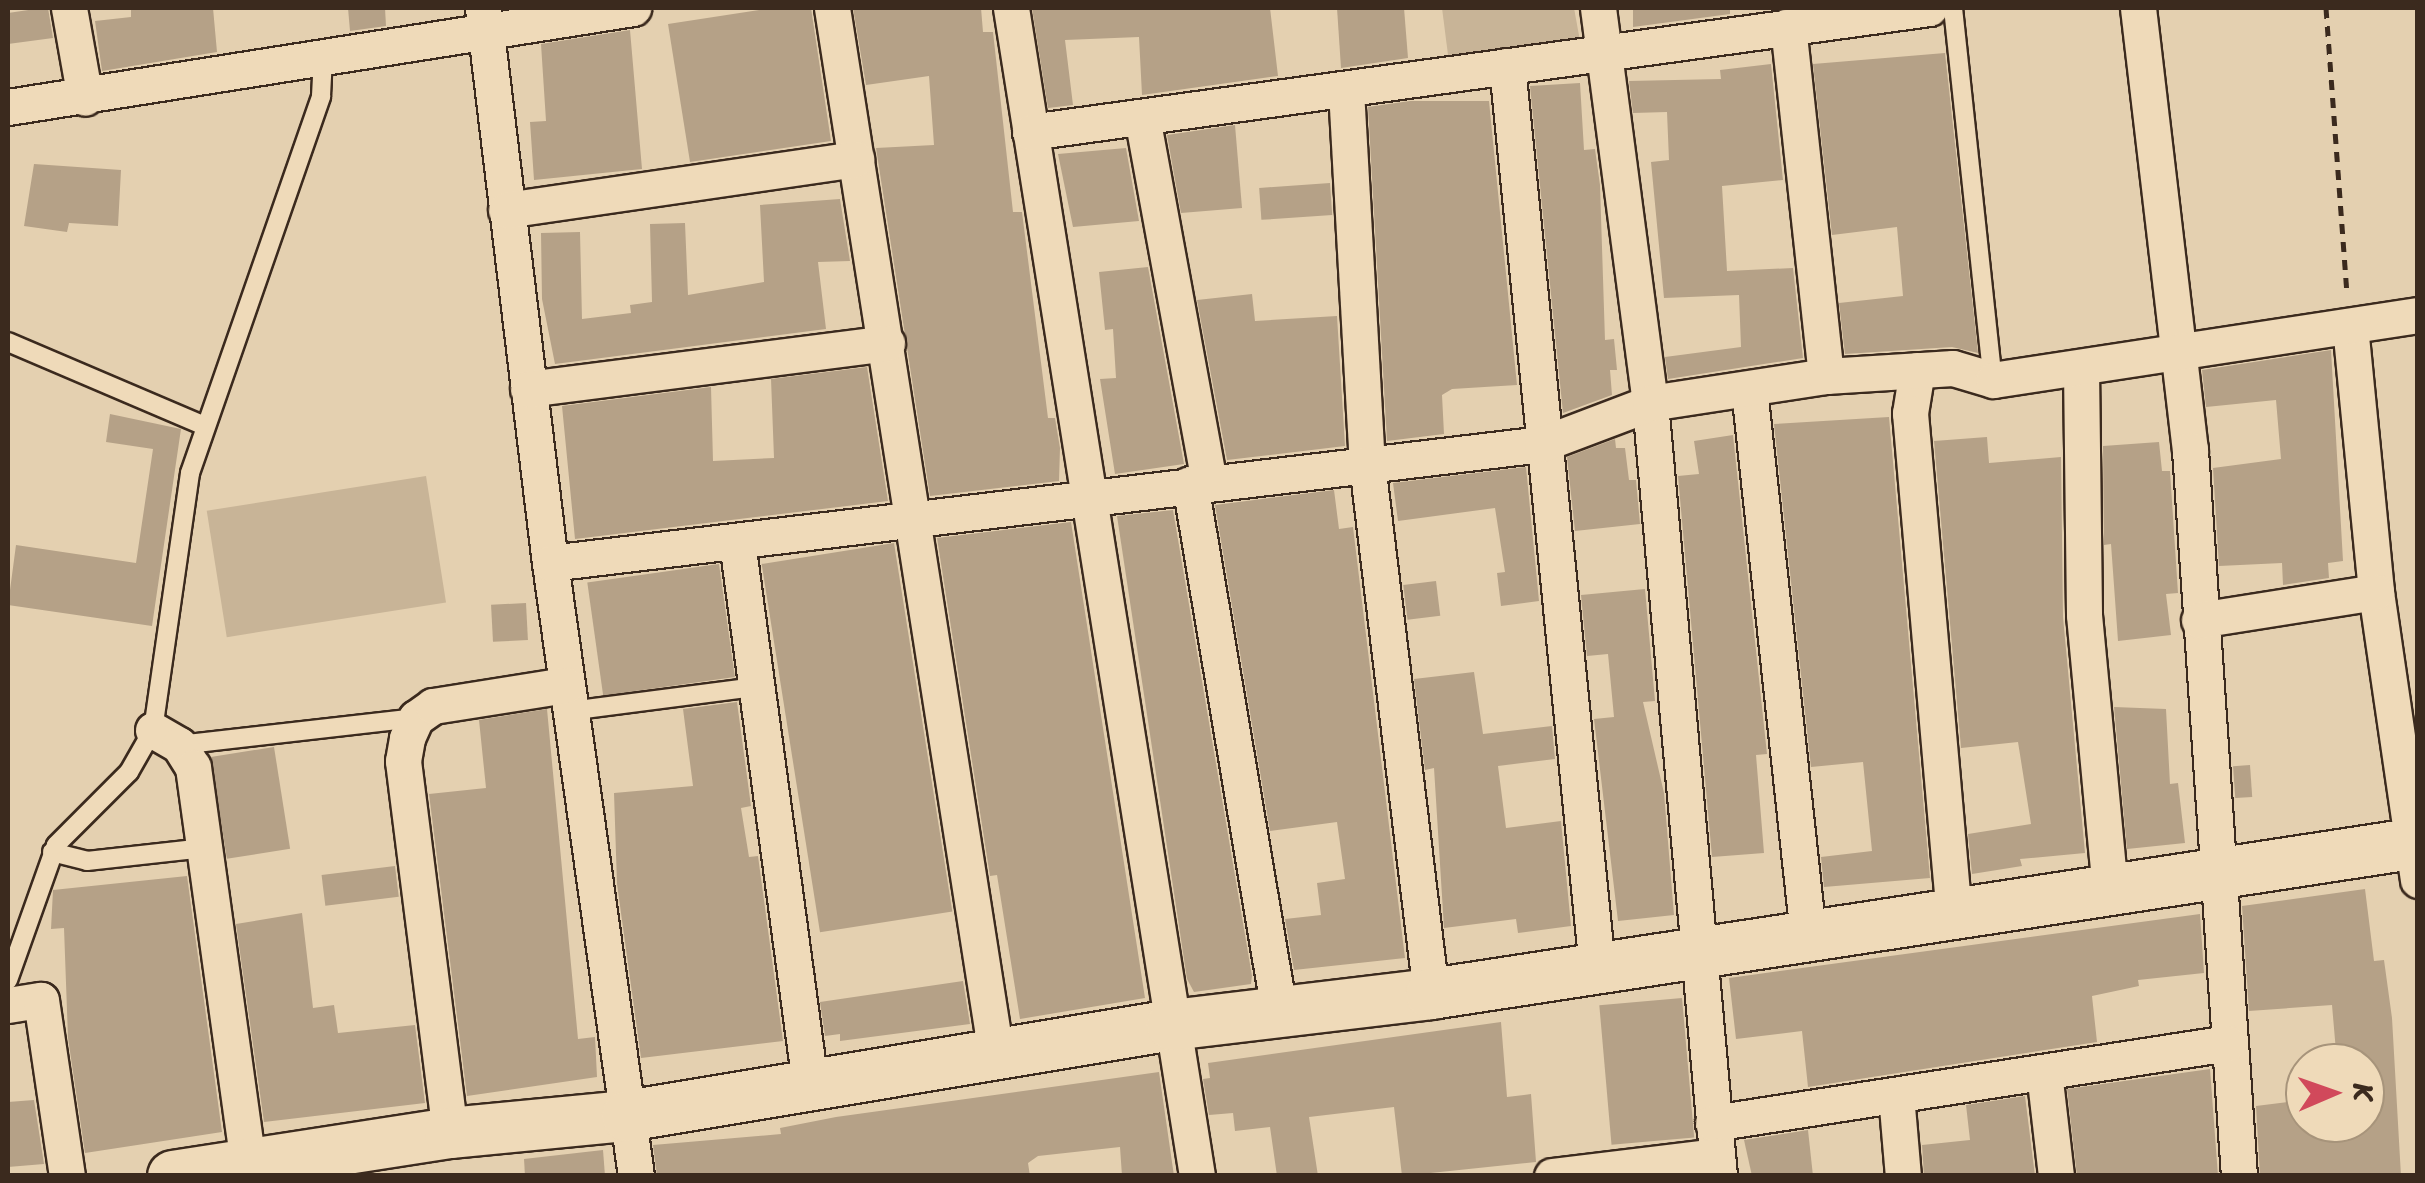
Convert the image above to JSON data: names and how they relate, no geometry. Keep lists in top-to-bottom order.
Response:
{
  "north": "right"
}
